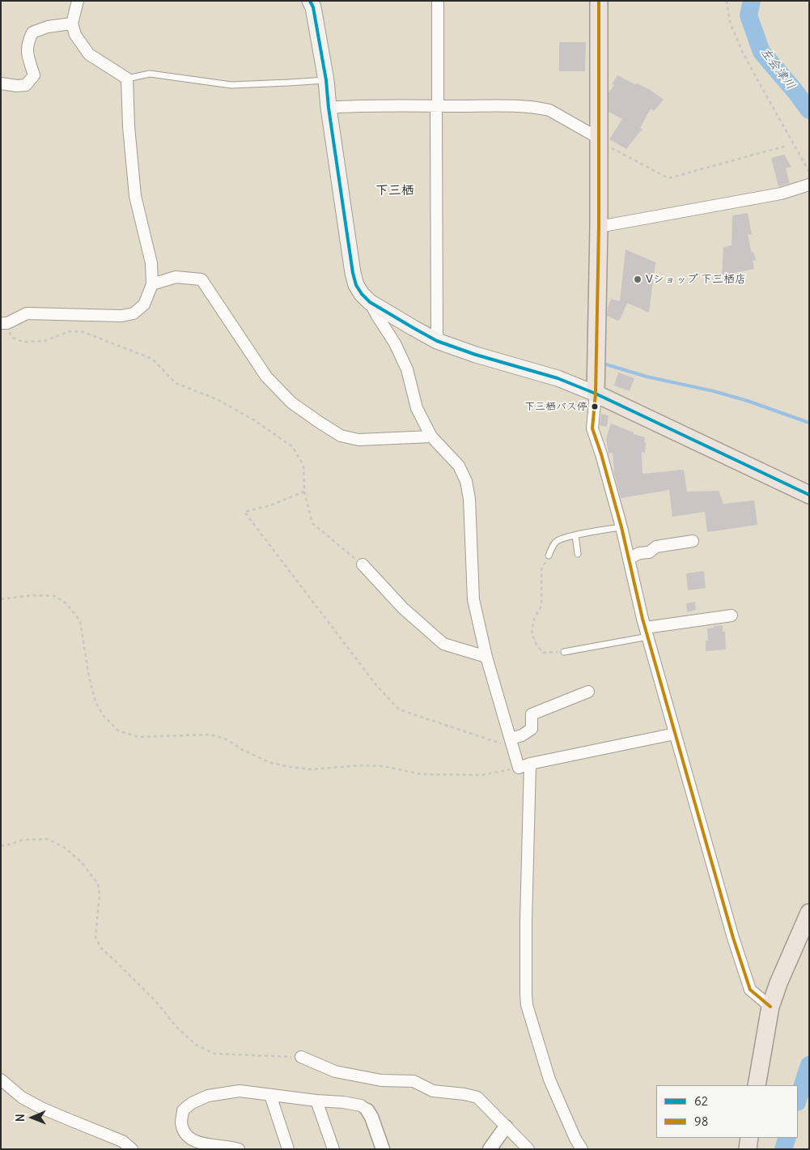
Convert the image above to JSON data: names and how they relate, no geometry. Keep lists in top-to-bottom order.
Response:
{
  "districts": ["下三栖"],
  "water": ["左会津川"],
  "places": ["Vショップ 下三栖店", "下三栖バス停"],
  "lines": ["transit line 62", "transit line 98"],
  "legend": ["62", "98"],
  "north": "left"
}
